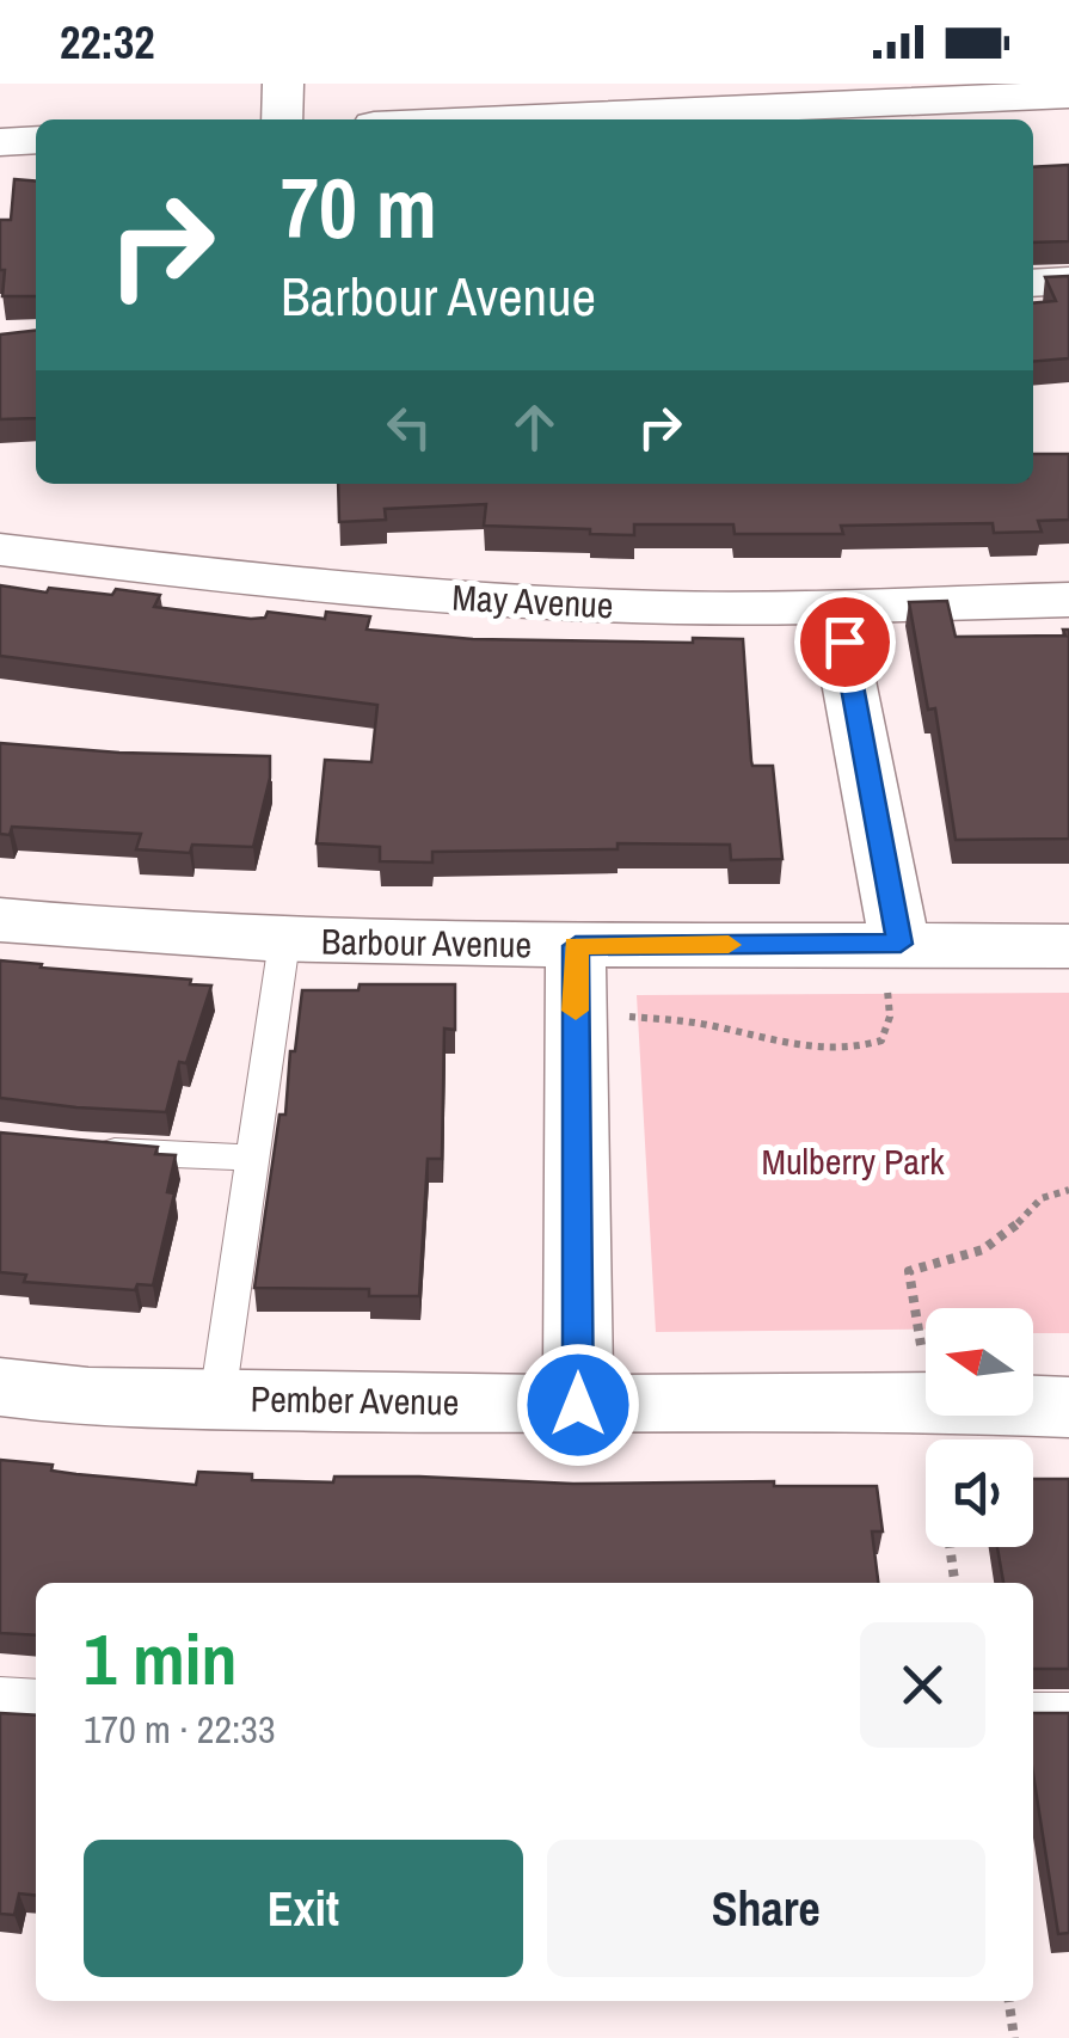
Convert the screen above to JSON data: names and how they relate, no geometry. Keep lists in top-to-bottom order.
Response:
{
  "streets": {
    "street": ["May Avenue", "Barbour Avenue", "Pember Avenue"]
  },
  "parks": ["Mulberry Park"],
  "north": "left",
  "page": {
    "status": "22:32",
    "turn": ["70 m", "Barbour Avenue"],
    "heading": ["1 min", "170 m · 22:33"],
    "buttons": ["Exit", "Share"]
  }
}
